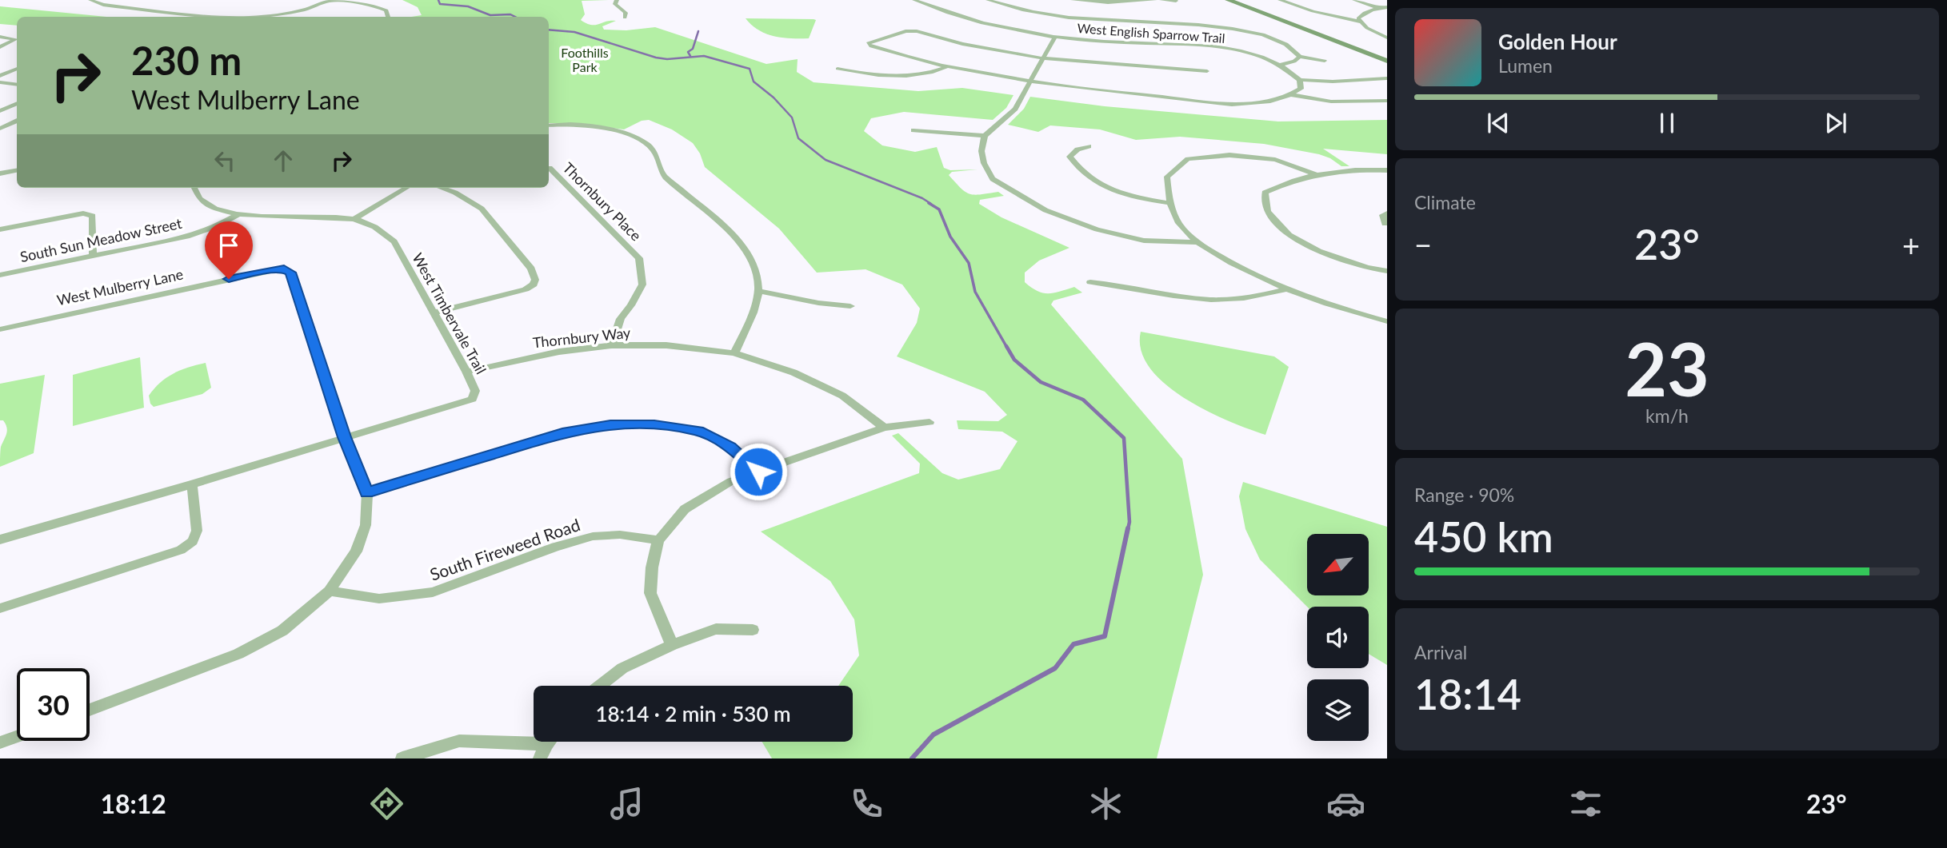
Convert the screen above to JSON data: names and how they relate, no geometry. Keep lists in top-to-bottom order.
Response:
{
  "streets": {
    "street": [
      "West English Sparrow Trail",
      "Thornbury Place",
      "South Sun Meadow Street",
      "West Mulberry Lane",
      "West Timbervale Trail",
      "Thornbury Way",
      "South Fireweed Road"
    ]
  },
  "crossings": [
    ["Thornbury Place", "Thornbury Way"],
    ["South Sun Meadow Street", "West Timbervale Trail"],
    ["West Mulberry Lane", "West Timbervale Trail"],
    ["West Mulberry Lane", "South Fireweed Road"],
    ["West Timbervale Trail", "Thornbury Way"]
  ],
  "parks": ["Foothills Park"],
  "north": "bottom left",
  "page": {
    "turn": ["230 m", "West Mulberry Lane"],
    "song": ["Golden Hour", "Lumen"],
    "tile": [
      "Climate",
      ["23", "km/h"],
      ["Range · 90%", "450 km"],
      ["Arrival", "18:14"]
    ],
    "heat": ["−", "23°", "+"],
    "limit": "30",
    "trip": "18:14 · 2 min · 530 m",
    "tabs": ["18:12", "23°"]
  }
}
